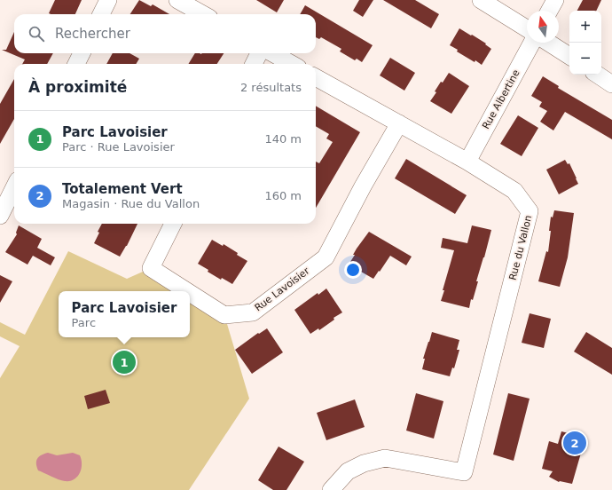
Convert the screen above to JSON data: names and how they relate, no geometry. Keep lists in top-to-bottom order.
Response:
{
  "streets": {
    "street": ["Rue Albertine", "Rue du Vallon", "Rue Lavoisier"]
  },
  "crossings": [
    ["Rue Albertine", "Rue du Vallon"],
    ["Rue du Vallon", "Rue Lavoisier"]
  ],
  "north": "top",
  "page": {
    "map_buttons": ["+", "−"],
    "search": "Rechercher",
    "heading": ["À proximité", "2 résultats"],
    "list": [
      {
        "mark": "1",
        "name": "Parc Lavoisier",
        "note": "Parc · Rue Lavoisier",
        "value": "140 m"
      },
      {
        "mark": "2",
        "name": "Totalement Vert",
        "note": "Magasin · Rue du Vallon",
        "value": "160 m"
      }
    ],
    "popup": ["Parc Lavoisier", "Parc"],
    "pins": ["1", "2"]
  }
}
